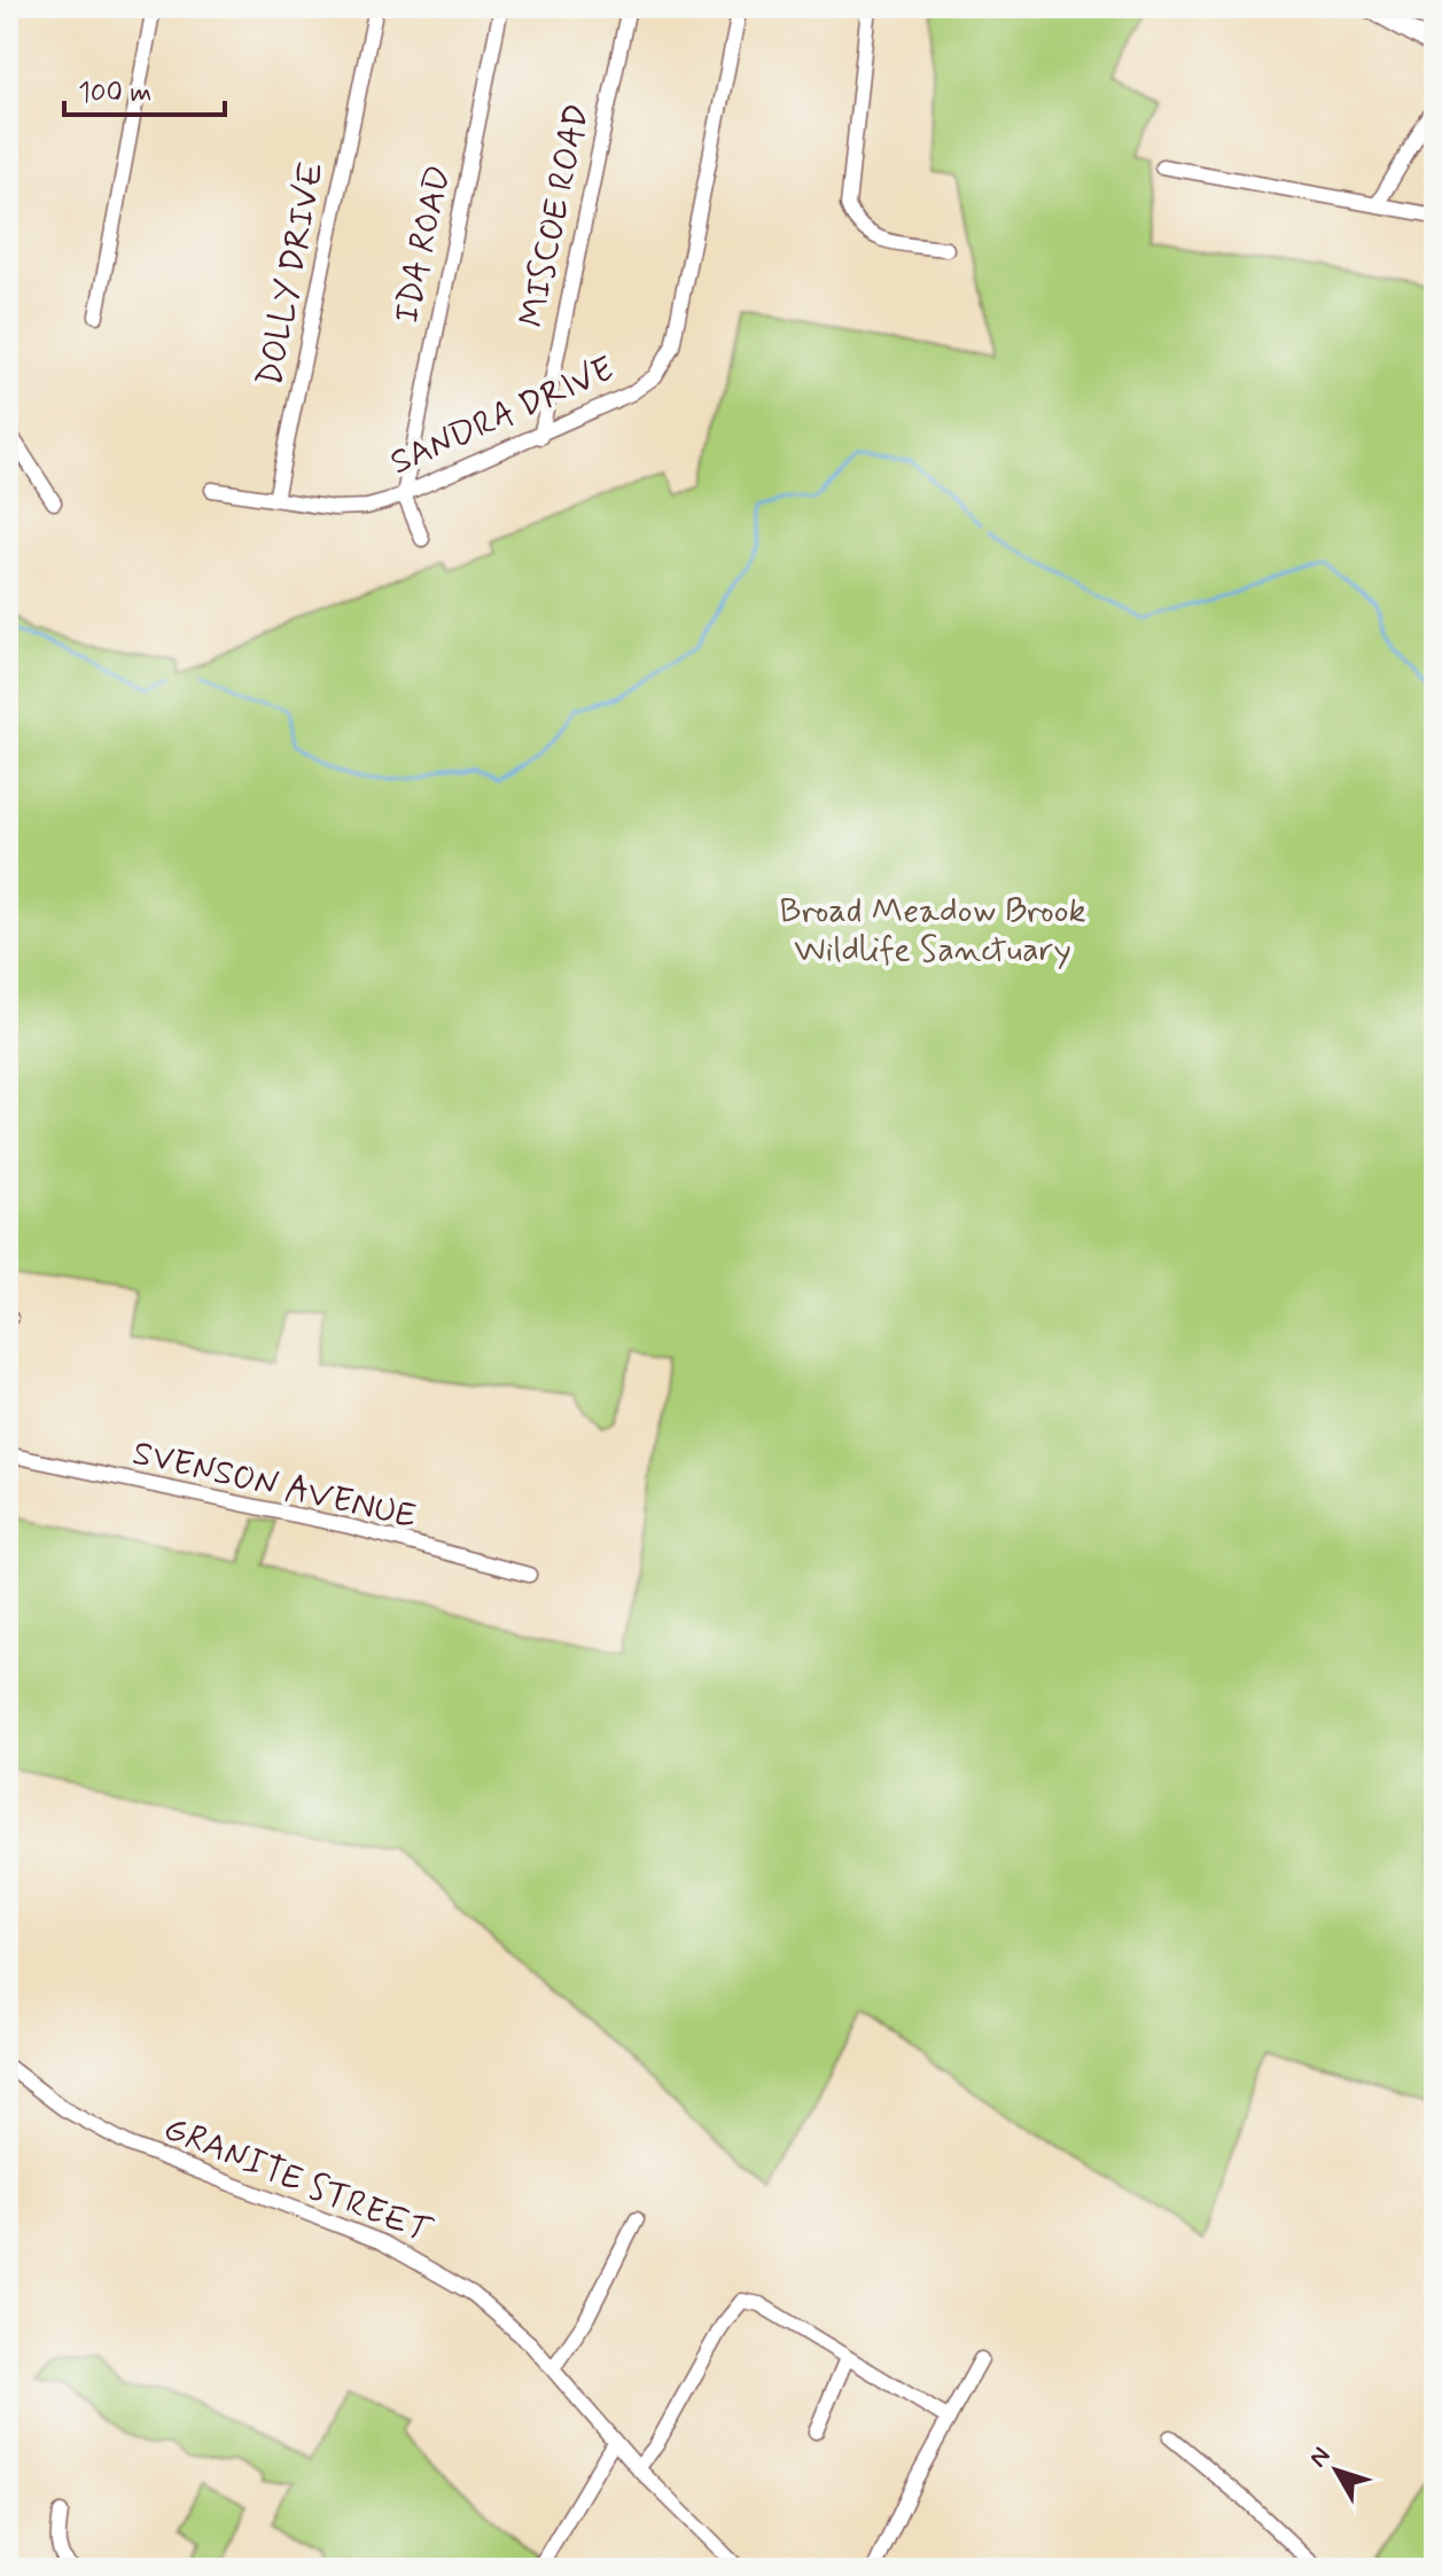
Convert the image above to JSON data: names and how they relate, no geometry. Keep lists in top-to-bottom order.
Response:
{
  "streets": {
    "street": [
      "MISCOE ROAD",
      "IDA ROAD",
      "DOLLY DRIVE",
      "SANDRA DRIVE",
      "SVENSON AVENUE",
      "GRANITE STREET"
    ]
  },
  "crossings": [
    ["MISCOE ROAD", "SANDRA DRIVE"],
    ["IDA ROAD", "SANDRA DRIVE"],
    ["DOLLY DRIVE", "SANDRA DRIVE"]
  ],
  "parks": ["Broad Meadow Brook Wildlife Sanctuary"],
  "scale_bar": "100 m",
  "north": "top left"
}
